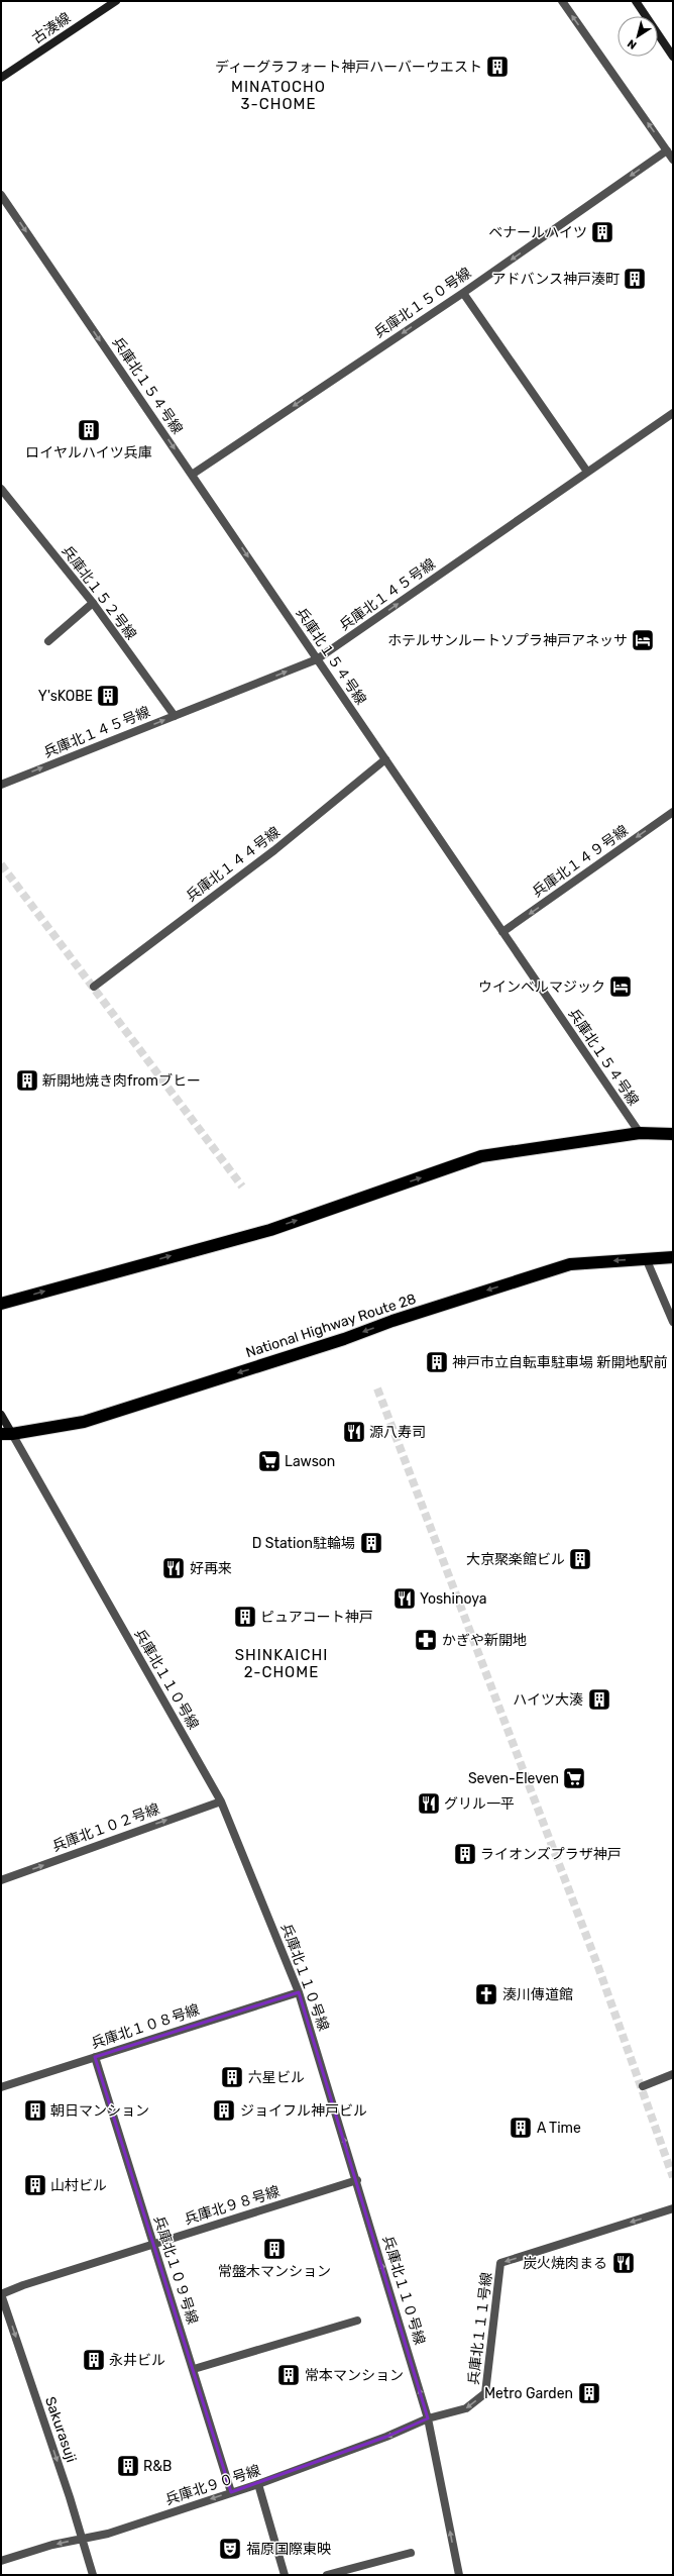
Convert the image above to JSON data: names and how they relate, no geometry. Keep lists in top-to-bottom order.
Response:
{
  "streets": {
    "highway": ["National Highway Route 28"],
    "street": [
      "古湊線",
      "兵庫北１５０号線",
      "兵庫北１５４号線",
      "兵庫北１５２号線",
      "兵庫北１４５号線",
      "兵庫北１４９号線",
      "兵庫北１４４号線",
      "兵庫北１１０号線",
      "兵庫北１０２号線",
      "兵庫北１０８号線",
      "兵庫北９８号線",
      "兵庫北１０９号線",
      "兵庫北１１１号線",
      "Sakurasuji",
      "兵庫北９０号線"
    ]
  },
  "crossings": [
    ["兵庫北１５０号線", "兵庫北１５４号線"],
    ["兵庫北１５４号線", "兵庫北１４５号線"],
    ["兵庫北１５４号線", "兵庫北１４９号線"],
    ["兵庫北１５４号線", "兵庫北１４４号線"],
    ["兵庫北１５２号線", "兵庫北１４５号線"],
    ["National Highway Route 28", "兵庫北１１０号線"],
    ["兵庫北１１０号線", "兵庫北１０２号線"],
    ["兵庫北１１０号線", "兵庫北１０８号線"],
    ["兵庫北１１０号線", "兵庫北９８号線"],
    ["兵庫北１１０号線", "兵庫北１１１号線"],
    ["兵庫北１１０号線", "兵庫北９０号線"],
    ["兵庫北１０８号線", "兵庫北１０９号線"],
    ["兵庫北９８号線", "兵庫北１０９号線"],
    ["兵庫北９８号線", "Sakurasuji"],
    ["兵庫北１０９号線", "兵庫北９０号線"],
    ["兵庫北１１１号線", "兵庫北９０号線"],
    ["Sakurasuji", "兵庫北９０号線"]
  ],
  "one_way": [
    "兵庫北１５０号線",
    "兵庫北１５４号線",
    "兵庫北１４５号線",
    "兵庫北１４９号線",
    "National Highway Route 28",
    "兵庫北１１０号線",
    "兵庫北１０２号線",
    "兵庫北１１１号線",
    "Sakurasuji",
    "兵庫北９０号線"
  ],
  "districts": ["MINATOCHO 3-CHOME", "SHINKAICHI 2-CHOME"],
  "places": {
    "building": [
      "ディーグラフォート神戸ハーバーウエスト",
      "ベナールハイツ",
      "アドバンス神戸湊町",
      "ロイヤルハイツ兵庫",
      "Y'sKOBE",
      "新開地焼き肉fromブヒー",
      "神戸市立自転車駐車場 新開地駅前",
      "D Station駐輪場",
      "大京聚楽館ビル",
      "ピュアコート神戸",
      "ハイツ大湊",
      "ライオンズプラザ神戸",
      "六星ビル",
      "朝日マンション",
      "ジョイフル神戸ビル",
      "A Time",
      "山村ビル",
      "常盤木マンション",
      "永井ビル",
      "常本マンション",
      "Metro Garden",
      "R&B"
    ],
    "hotel": ["ホテルサンルートソプラ神戸アネッサ", "ウインベルマジック"],
    "restaurant": [
      "源八寿司",
      "好再来",
      "Yoshinoya",
      "グリル一平",
      "炭火焼肉まる"
    ],
    "supermarket": ["Lawson", "Seven-Eleven"],
    "pharmacy": ["かぎや新開地"],
    "church": ["湊川傳道館"],
    "theatre": ["福原国際東映"]
  },
  "north": "bottom left"
}
